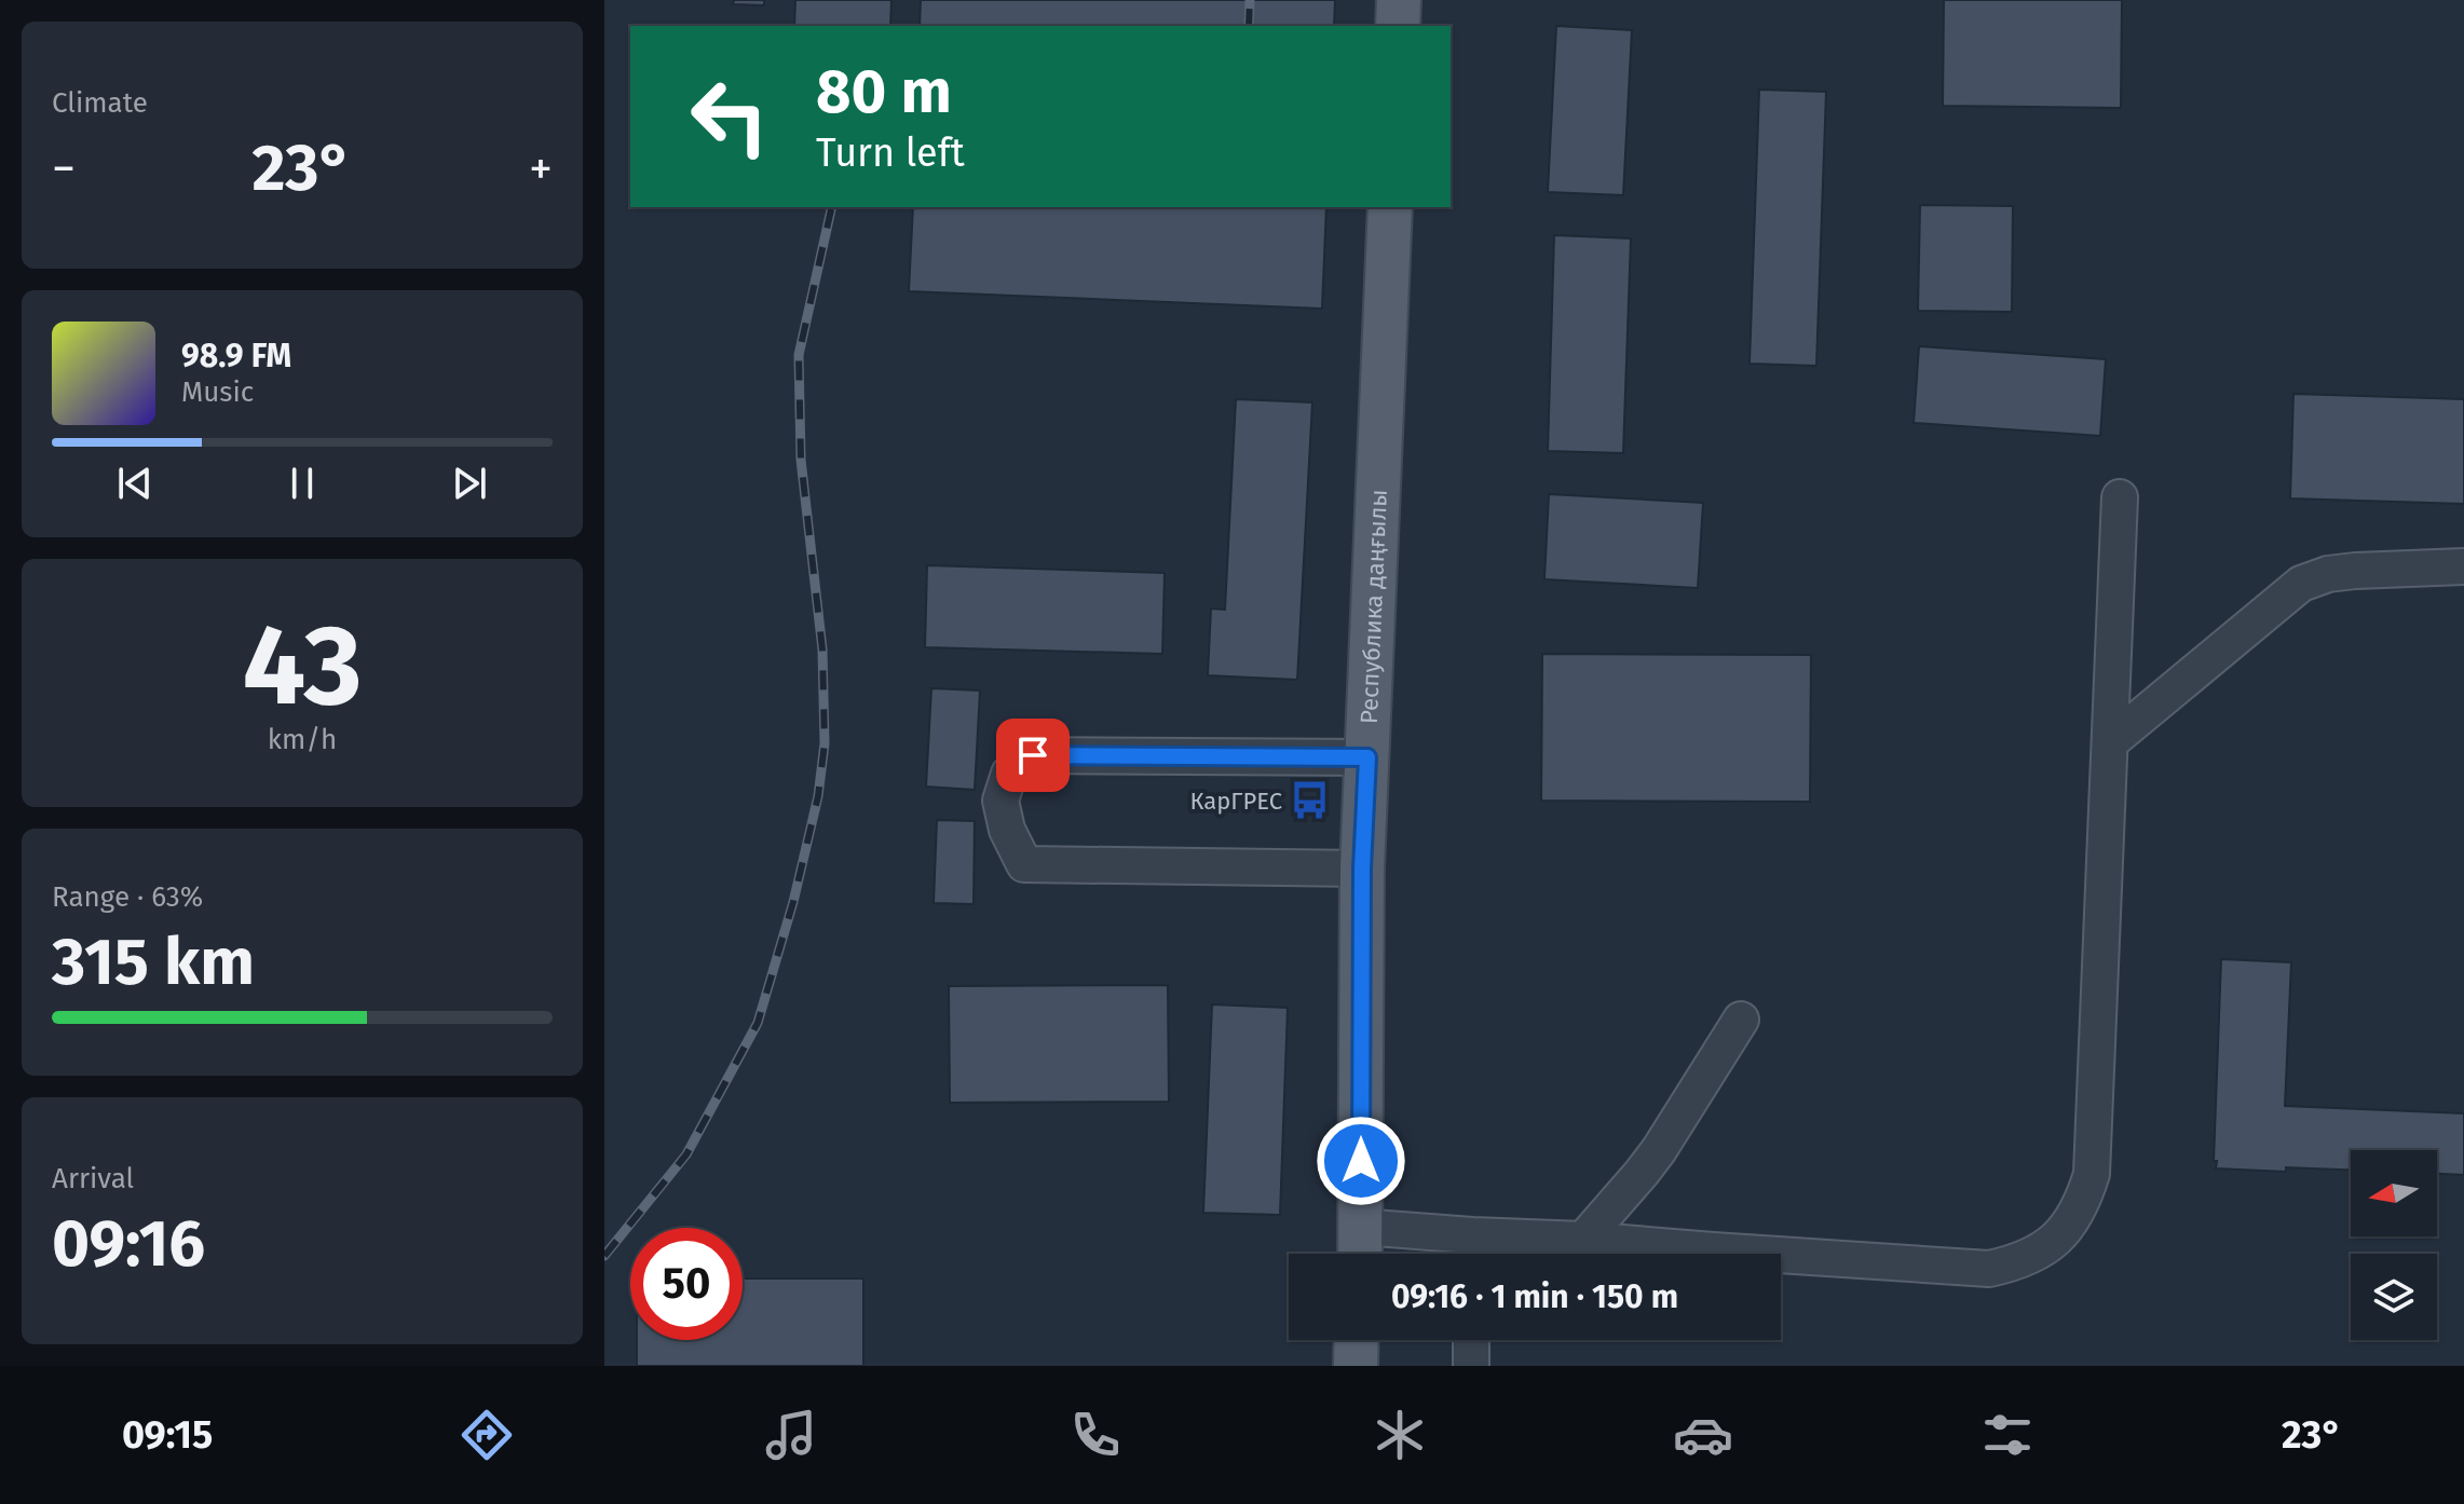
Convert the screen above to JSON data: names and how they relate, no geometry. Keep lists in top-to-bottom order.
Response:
{
  "streets": {
    "main road": ["Республика даңғылы"]
  },
  "places": {
    "bus stop": ["КарГРЕС"]
  },
  "north": "left",
  "page": {
    "tile": [
      "Climate",
      ["43", "km/h"],
      ["Range · 63%", "315 km"],
      ["Arrival", "09:16"]
    ],
    "turn": ["80 m", "Turn left"],
    "heat": ["−", "23°", "+"],
    "song": ["98.9 FM", "Music"],
    "limit": "50",
    "trip": "09:16 · 1 min · 150 m",
    "tabs": ["09:15", "23°"]
  }
}
